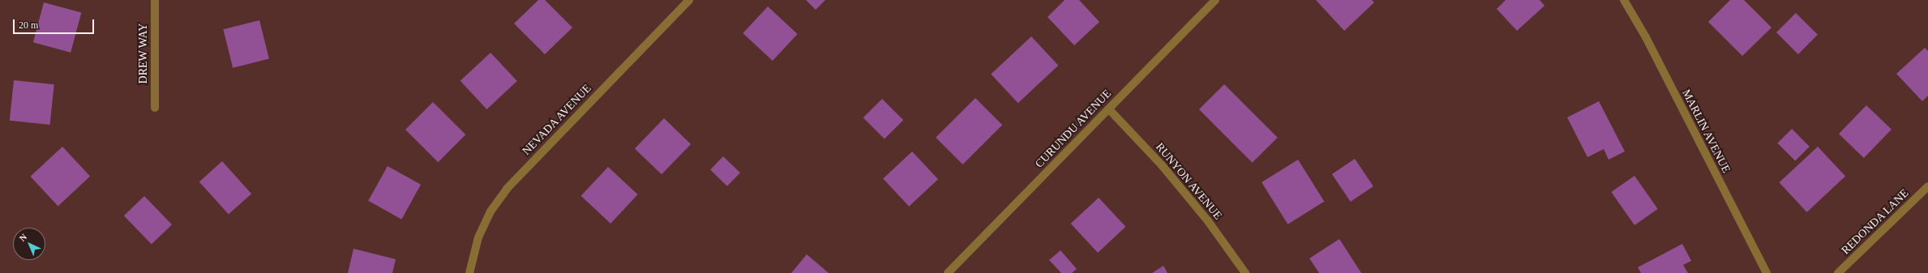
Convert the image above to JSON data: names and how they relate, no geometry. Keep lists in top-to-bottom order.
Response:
{
  "streets": {
    "street": [
      "DREW WAY",
      "NEVADA AVENUE",
      "CURUNDU AVENUE",
      "MARLIN AVENUE",
      "RUNYON AVENUE",
      "REDONDA LANE"
    ]
  },
  "crossings": [
    ["CURUNDU AVENUE", "RUNYON AVENUE"]
  ],
  "scale_bar": "20 m",
  "north": "top left"
}
